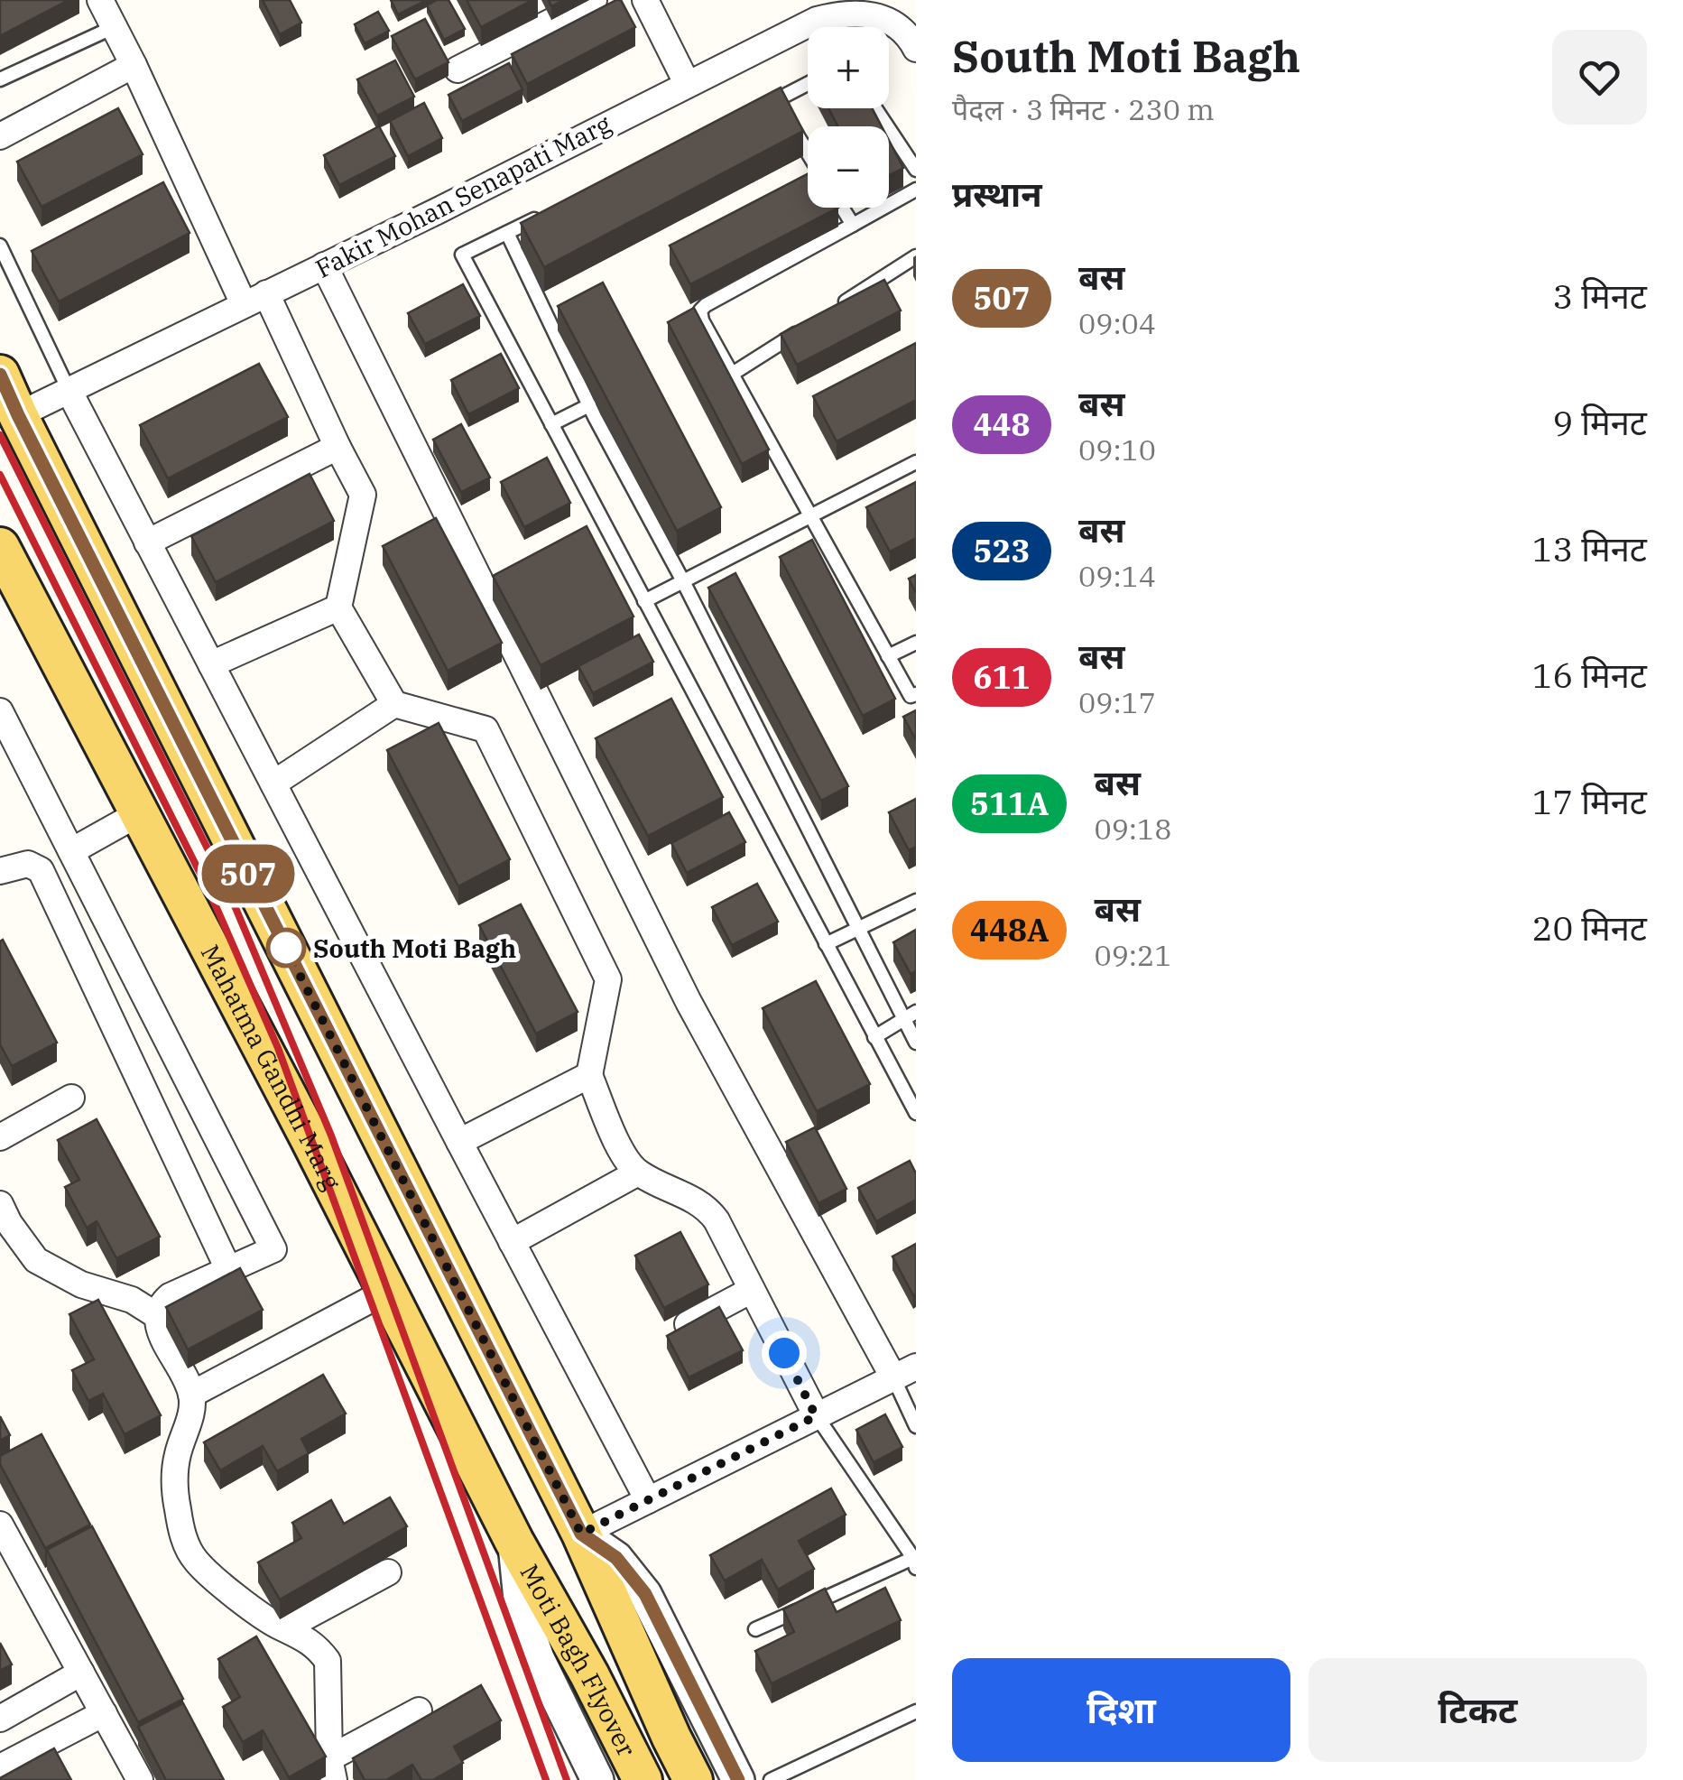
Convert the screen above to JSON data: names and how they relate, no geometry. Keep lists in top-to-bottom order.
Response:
{
  "streets": {
    "main road": ["Mahatma Gandhi Marg", "Moti Bagh Flyover"],
    "street": ["Fakir Mohan Senapati Marg"]
  },
  "crossings": [
    ["Mahatma Gandhi Marg", "Moti Bagh Flyover"]
  ],
  "places": ["South Moti Bagh"],
  "lines": ["bus line 507"],
  "page": {
    "on_map": "507",
    "heading": [
      ["South Moti Bagh", "पैदल · 3 मिनट · 230 m"],
      "प्रस्थान"
    ],
    "map_buttons": ["+", "−"],
    "list": [
      {
        "mark": "507",
        "name": "बस",
        "note": "09:04",
        "value": "3 मिनट"
      },
      {
        "mark": "448",
        "name": "बस",
        "note": "09:10",
        "value": "9 मिनट"
      },
      {
        "mark": "523",
        "name": "बस",
        "note": "09:14",
        "value": "13 मिनट"
      },
      {
        "mark": "611",
        "name": "बस",
        "note": "09:17",
        "value": "16 मिनट"
      },
      {
        "mark": "511A",
        "name": "बस",
        "note": "09:18",
        "value": "17 मिनट"
      },
      {
        "mark": "448A",
        "name": "बस",
        "note": "09:21",
        "value": "20 मिनट"
      }
    ],
    "buttons": ["दिशा", "टिकट"]
  }
}
